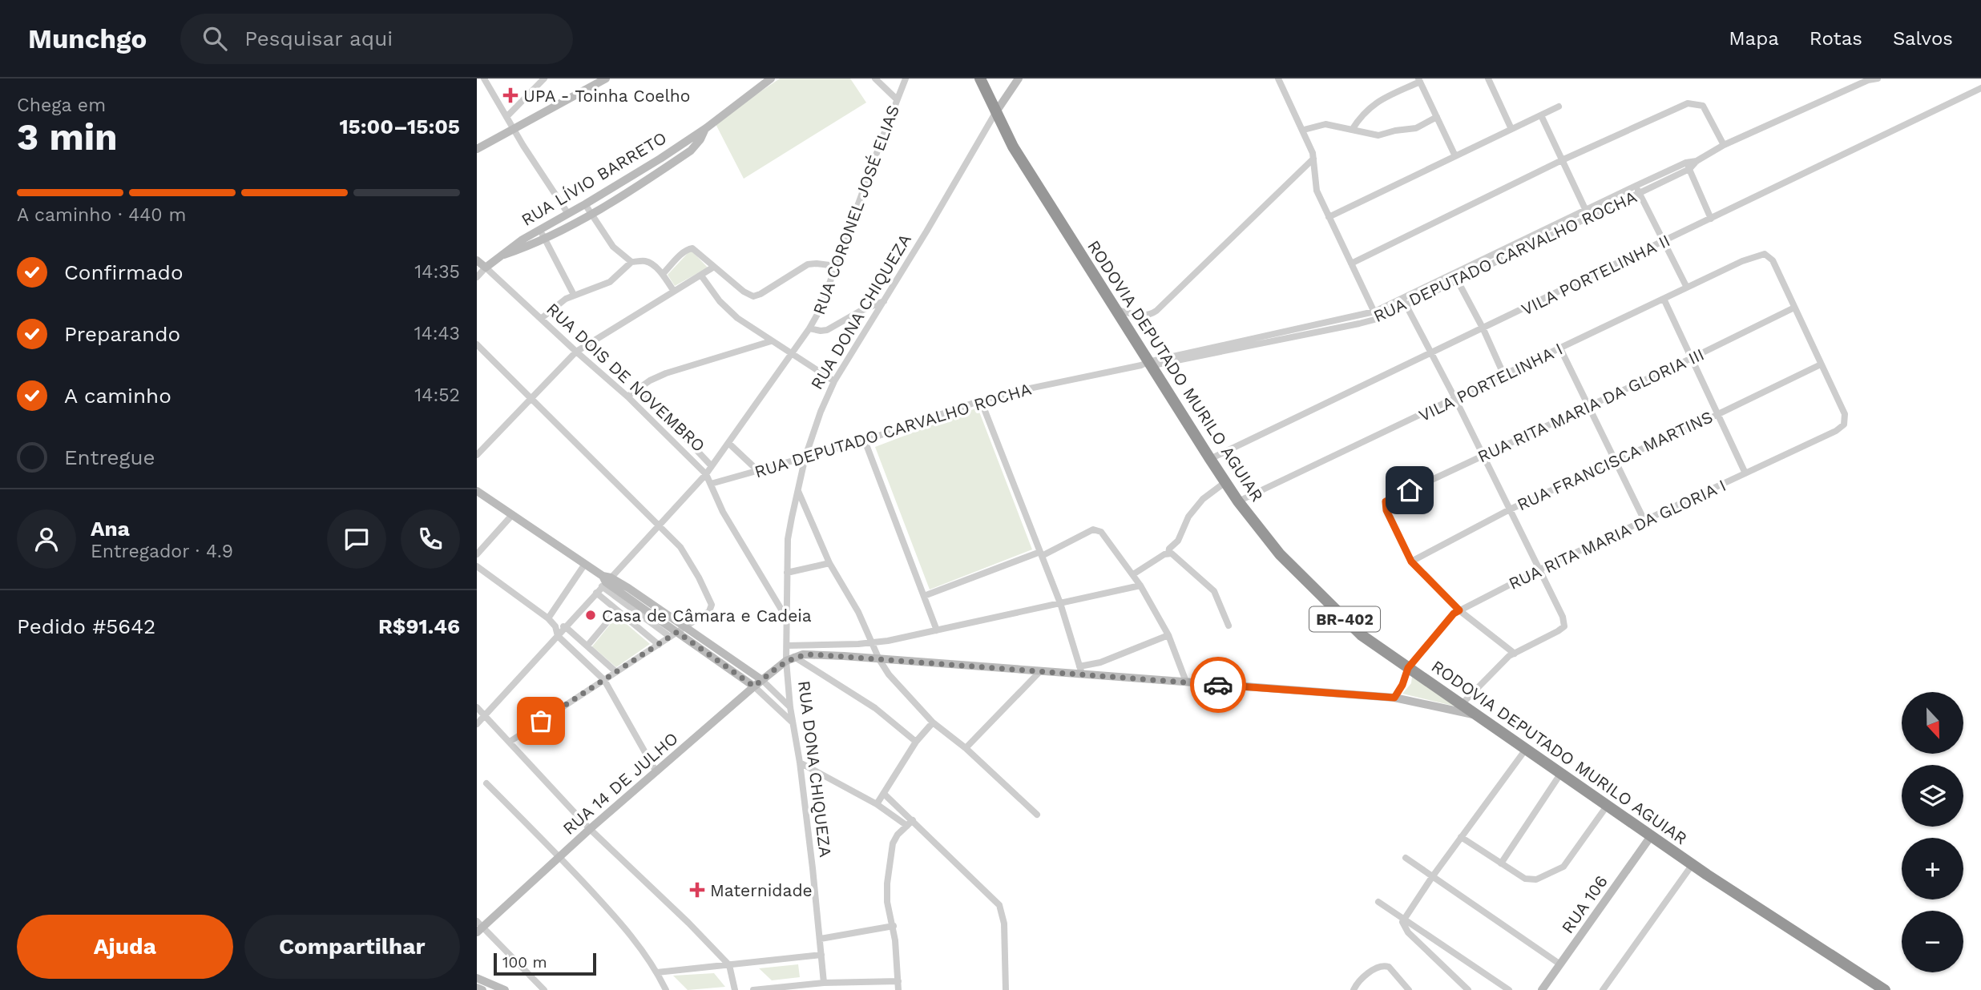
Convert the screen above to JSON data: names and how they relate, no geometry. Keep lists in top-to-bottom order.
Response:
{
  "streets": {
    "highway": ["RODOVIA DEPUTADO MURILO AGUIAR", "BR-402"],
    "street": [
      "RUA LÍVIO BARRETO",
      "RUA CORONEL JOSÉ ELIAS",
      "RUA DEPUTADO CARVALHO ROCHA",
      "VILA PORTELINHA II",
      "RUA DONA CHIQUEZA",
      "RUA DOIS DE NOVEMBRO",
      "VILA PORTELINHA I",
      "RUA RITA MARIA DA GLORIA III",
      "RUA FRANCISCA MARTINS",
      "RUA RITA MARIA DA GLORIA I",
      "RUA 14 DE JULHO",
      "RUA 106"
    ]
  },
  "crossings": [
    ["RUA LÍVIO BARRETO", "RUA DOIS DE NOVEMBRO"],
    ["RUA CORONEL JOSÉ ELIAS", "RUA DOIS DE NOVEMBRO"],
    ["RUA DEPUTADO CARVALHO ROCHA", "RUA DONA CHIQUEZA"],
    ["RUA DEPUTADO CARVALHO ROCHA", "RODOVIA DEPUTADO MURILO AGUIAR"],
    ["RUA DEPUTADO CARVALHO ROCHA", "RUA DOIS DE NOVEMBRO"],
    ["VILA PORTELINHA II", "RODOVIA DEPUTADO MURILO AGUIAR"],
    ["RUA DONA CHIQUEZA", "RODOVIA DEPUTADO MURILO AGUIAR"],
    ["RUA DONA CHIQUEZA", "RUA DOIS DE NOVEMBRO"],
    ["RUA DONA CHIQUEZA", "RUA 14 DE JULHO"],
    ["RODOVIA DEPUTADO MURILO AGUIAR", "VILA PORTELINHA I"],
    ["RODOVIA DEPUTADO MURILO AGUIAR", "RUA RITA MARIA DA GLORIA I"],
    ["RODOVIA DEPUTADO MURILO AGUIAR", "RUA 106"],
    ["VILA PORTELINHA I", "RUA RITA MARIA DA GLORIA III"],
    ["RUA RITA MARIA DA GLORIA III", "RUA FRANCISCA MARTINS"],
    ["RUA FRANCISCA MARTINS", "RUA RITA MARIA DA GLORIA I"]
  ],
  "places": {
    "health": ["UPA - Toinha Coelho", "Maternidade"],
    "other": ["Casa de Câmara e Cadeia"]
  },
  "scale_bar": "100 m",
  "north": "bottom",
  "page": {
    "header": "Munchgo",
    "search": "Pesquisar aqui",
    "nav": ["Mapa", "Rotas", "Salvos"],
    "heading": ["3 min", "Chega em", "15:00–15:05"],
    "panel": [
      "Ana",
      "Entregador · 4.9",
      "Pedido #5642",
      "R$91.46"
    ],
    "bar": "A caminho · 440 m",
    "list": [
      ["Confirmado", "14:35"],
      ["Preparando", "14:43"],
      ["A caminho", "14:52"],
      "Entregue"
    ],
    "map_buttons": ["+", "−"],
    "buttons": ["Ajuda", "Compartilhar"],
    "scale": "100 m"
  }
}
